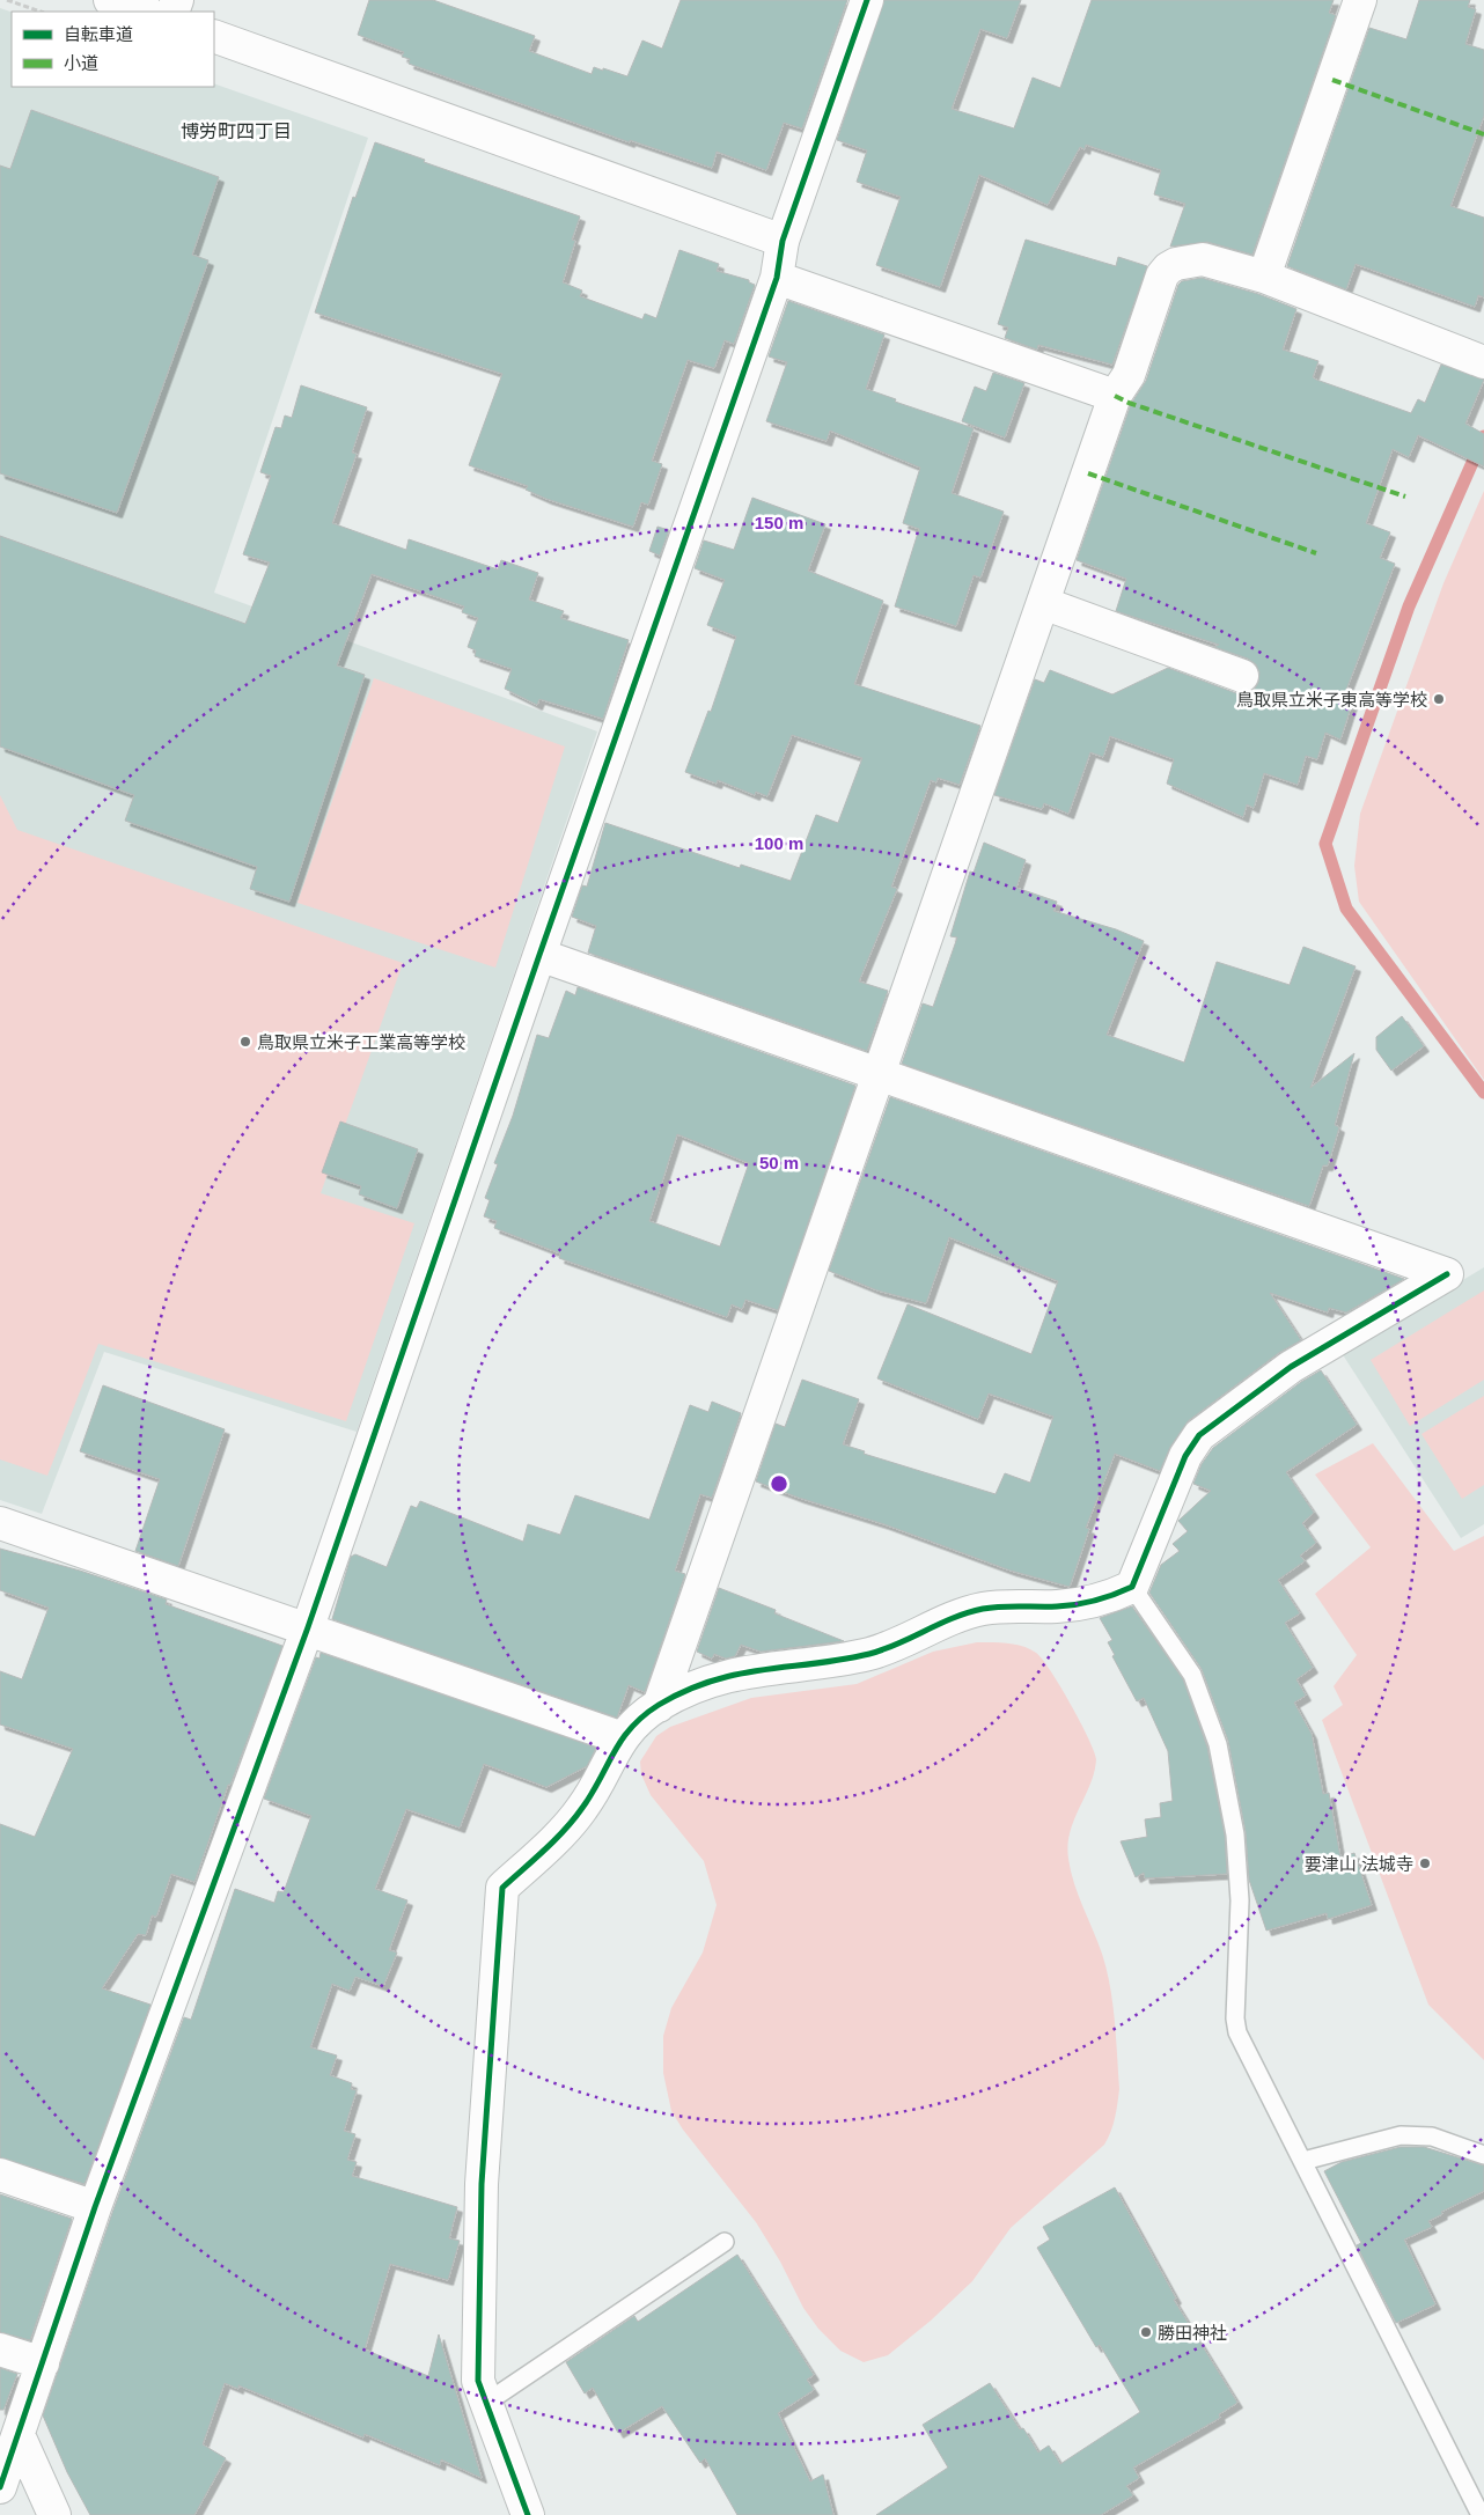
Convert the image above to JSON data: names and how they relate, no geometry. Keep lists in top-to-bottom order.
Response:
{
  "districts": ["博労町四丁目"],
  "places": [
    "鳥取県立米子東高等学校",
    "鳥取県立米子工業高等学校",
    "要津山 法城寺",
    "勝田神社"
  ],
  "legend": ["自転車道", "小道"],
  "rings": ["150 m", "100 m", "50 m"]
}
